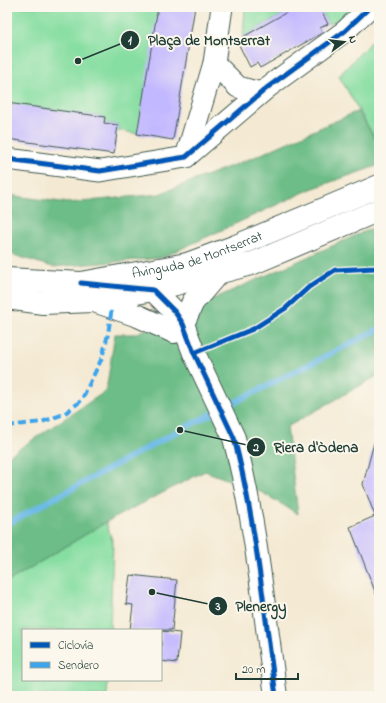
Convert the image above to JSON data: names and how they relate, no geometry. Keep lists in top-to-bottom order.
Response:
{
  "streets": {
    "street": ["Avinguda de Montserrat"]
  },
  "places": ["Plaça de Montserrat", "Riera d'Òdena", "Plenergy"],
  "legend": ["Ciclovía", "Sendero"],
  "scale_bar": "20 m",
  "north": "right"
}
